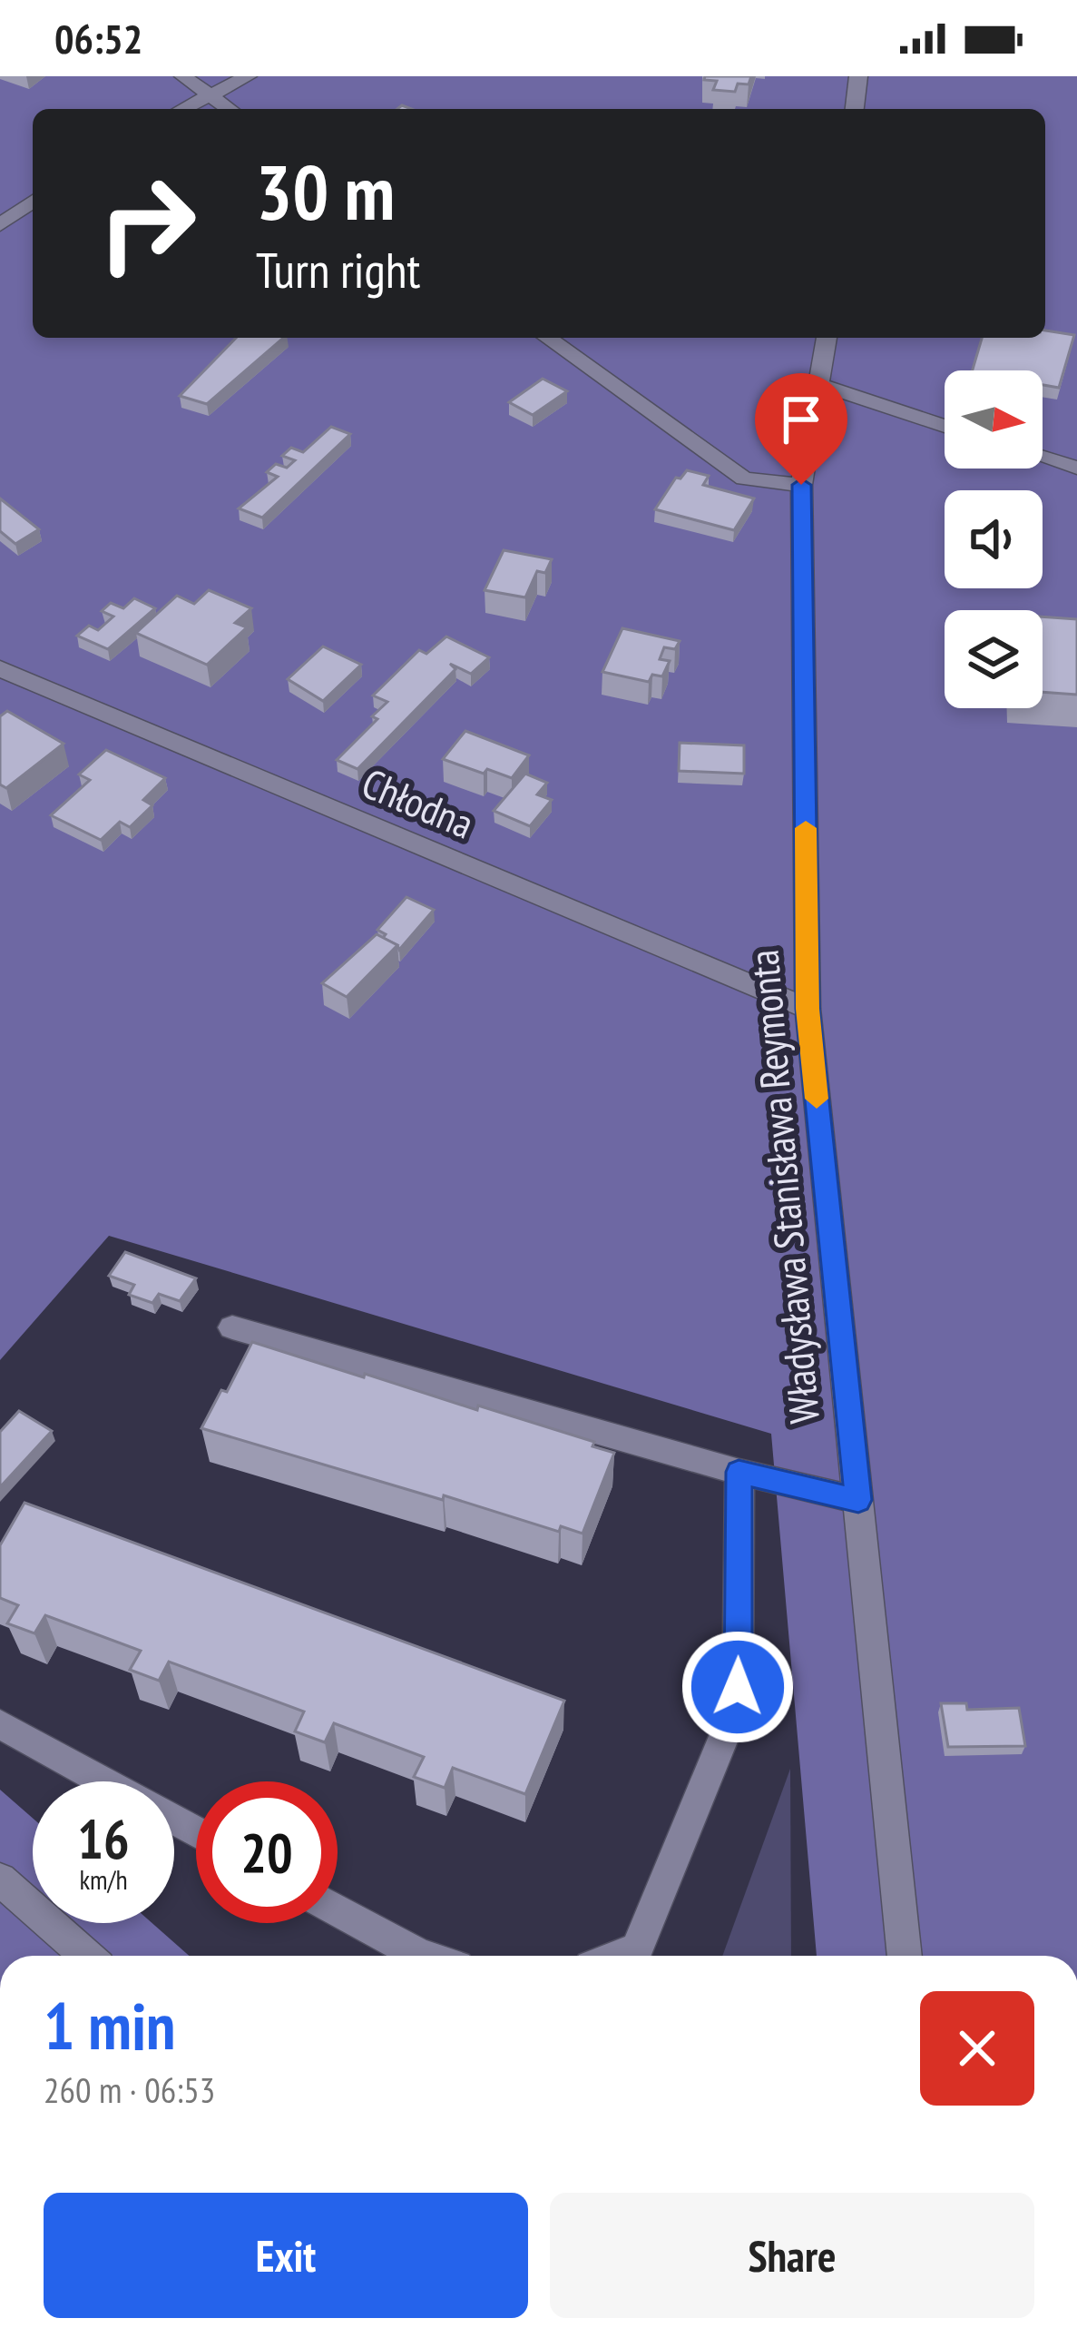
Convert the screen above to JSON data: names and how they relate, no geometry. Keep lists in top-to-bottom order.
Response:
{
  "streets": {
    "street": ["Chłodna", "Władysława Stanisława Reymonta"]
  },
  "crossings": [
    ["Chłodna", "Władysława Stanisława Reymonta"]
  ],
  "north": "right",
  "page": {
    "status": "06:52",
    "turn": ["30 m", "Turn right"],
    "speed": "16 km/h",
    "limit": "20",
    "heading": ["1 min", "260 m · 06:53"],
    "buttons": ["Exit", "Share"]
  }
}
